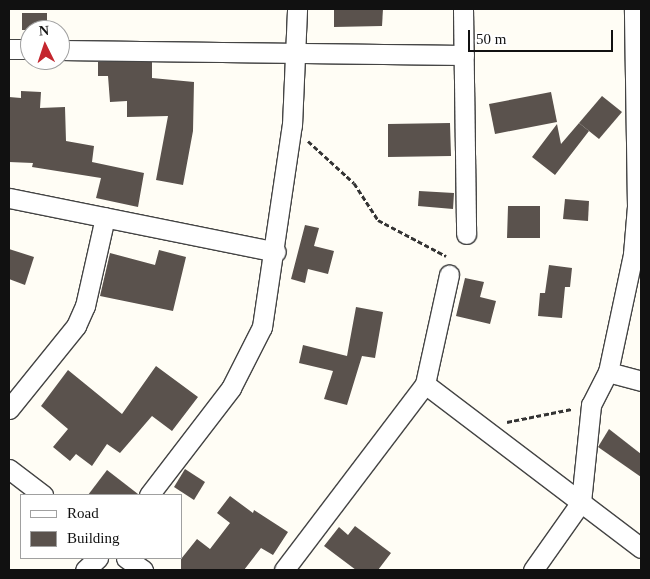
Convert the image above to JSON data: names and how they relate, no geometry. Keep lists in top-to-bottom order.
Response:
{
  "legend": ["Road", "Building"],
  "scale_bar": "50 m",
  "north": "top"
}
